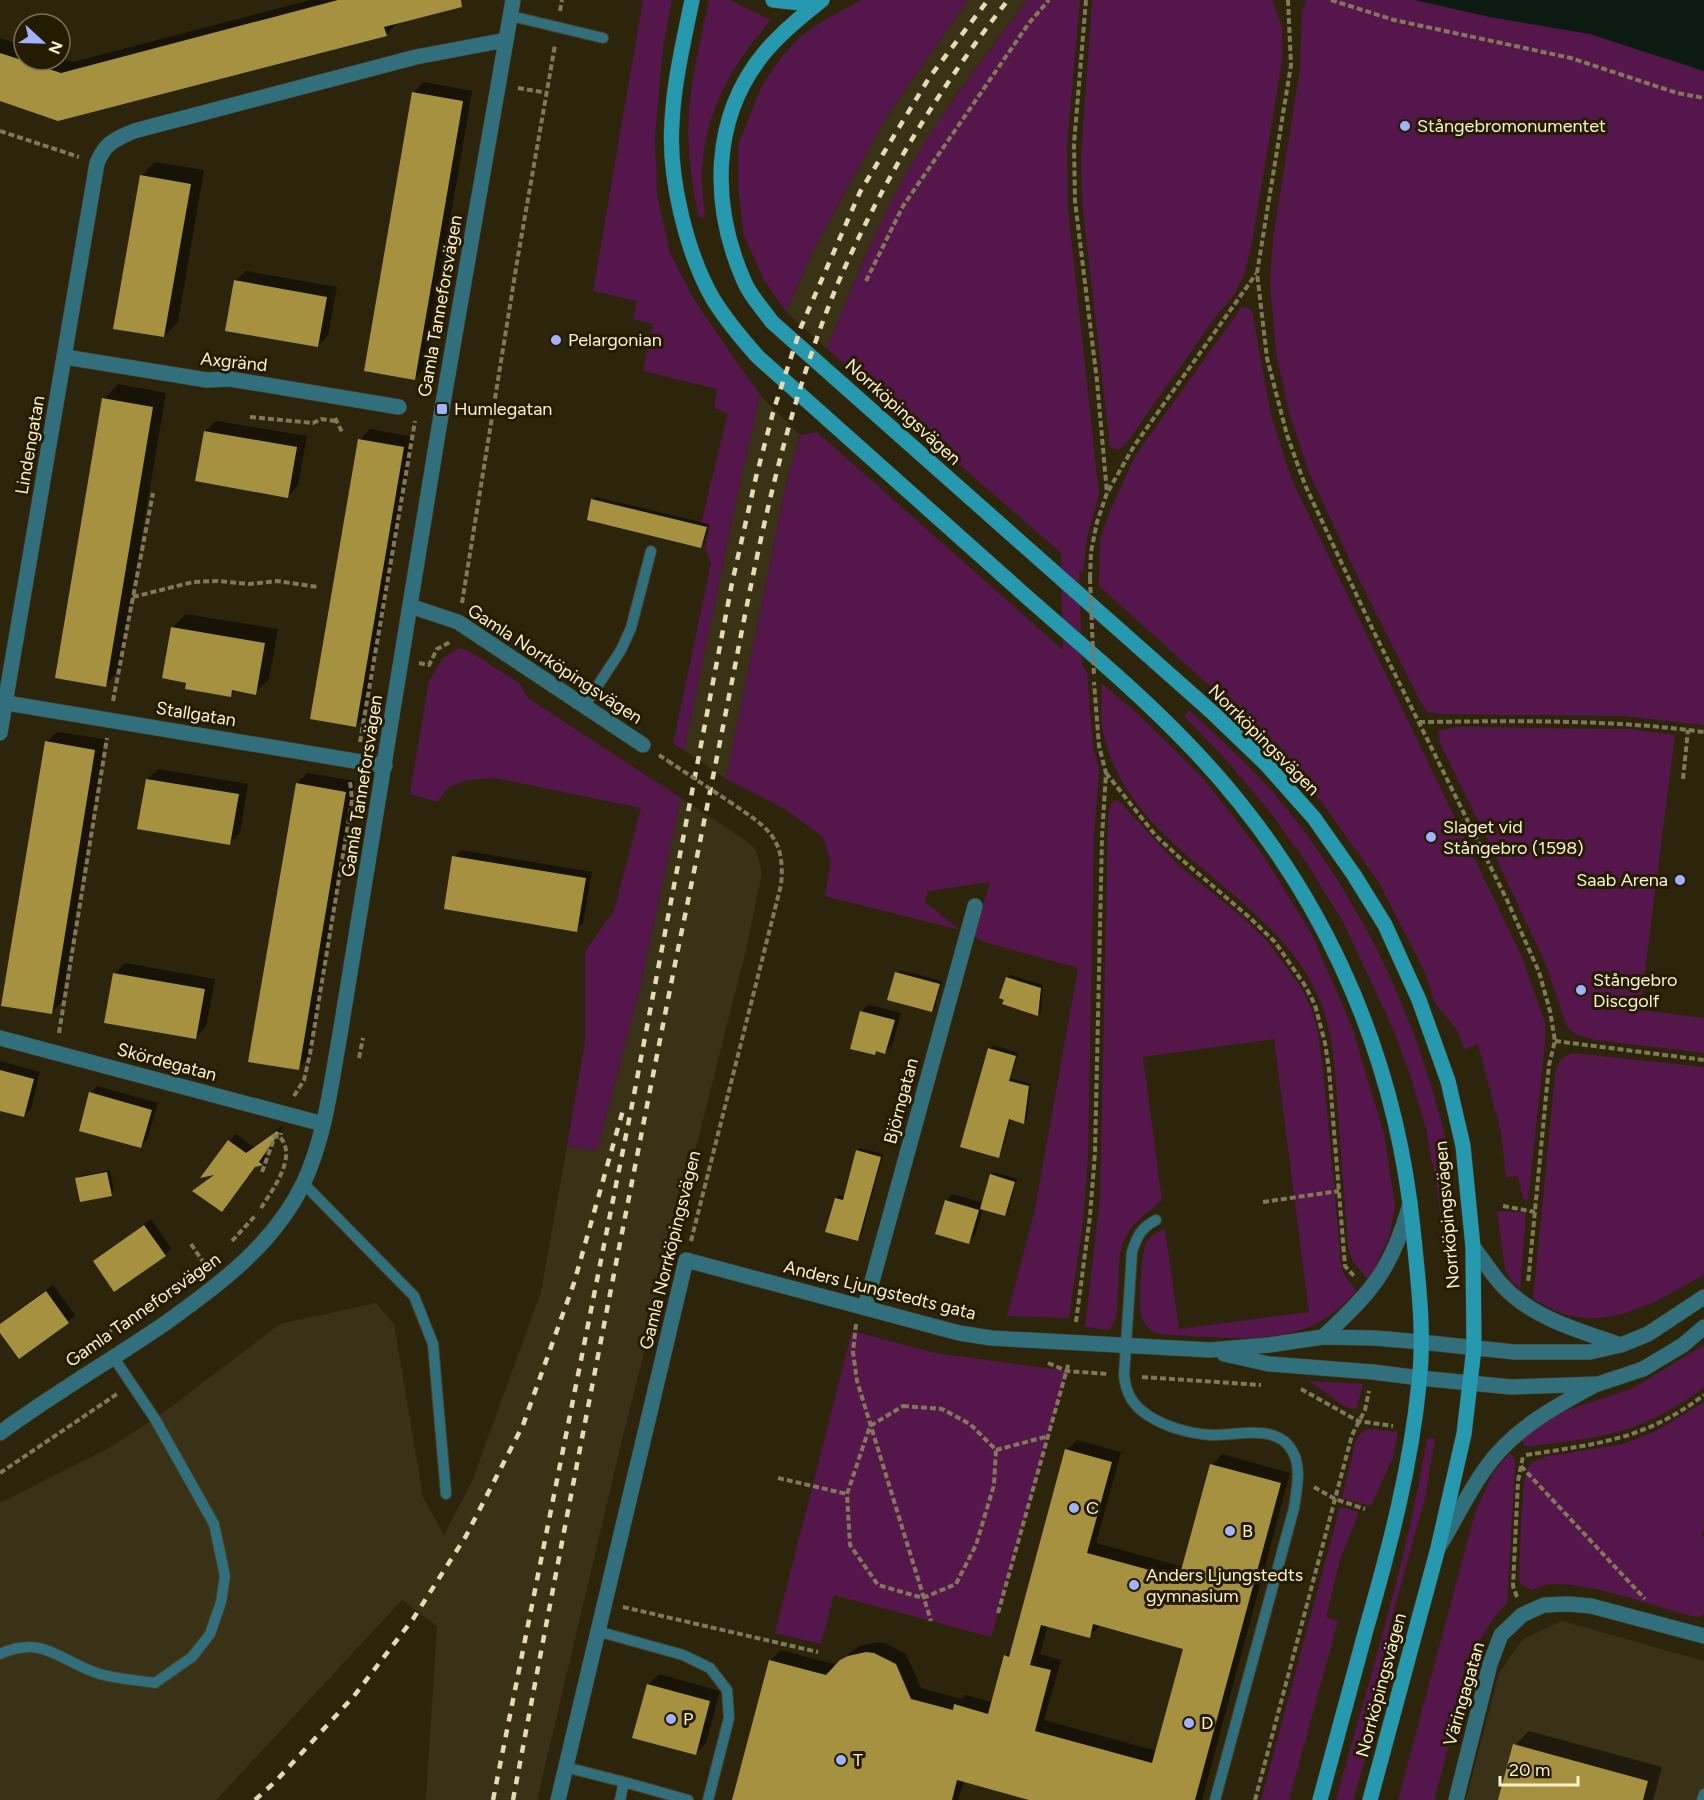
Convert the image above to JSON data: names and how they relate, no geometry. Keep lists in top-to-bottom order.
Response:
{
  "streets": {
    "main road": ["Norrköpingsvägen"],
    "street": [
      "Gamla Tanneforsvägen",
      "Axgränd",
      "Lindengatan",
      "Gamla Norrköpingsvägen",
      "Stallgatan",
      "Skördegatan",
      "Björngatan",
      "Anders Ljungstedts gata",
      "Väringagatan"
    ]
  },
  "crossings": [
    ["Gamla Tanneforsvägen", "Gamla Norrköpingsvägen"],
    ["Gamla Tanneforsvägen", "Stallgatan"],
    ["Gamla Tanneforsvägen", "Skördegatan"],
    ["Axgränd", "Lindengatan"],
    ["Norrköpingsvägen", "Anders Ljungstedts gata"],
    ["Lindengatan", "Stallgatan"],
    ["Gamla Norrköpingsvägen", "Anders Ljungstedts gata"],
    ["Björngatan", "Anders Ljungstedts gata"]
  ],
  "places": {
    "other": [
      "Stångebromonumentet",
      "Pelargonian",
      "Slaget vid Stångebro (1598)",
      "Saab Arena",
      "Stångebro Discgolf",
      "C",
      "B",
      "Anders Ljungstedts gymnasium",
      "P",
      "D",
      "T"
    ],
    "transit": ["Humlegatan"]
  },
  "scale_bar": "20 m",
  "north": "right"
}
